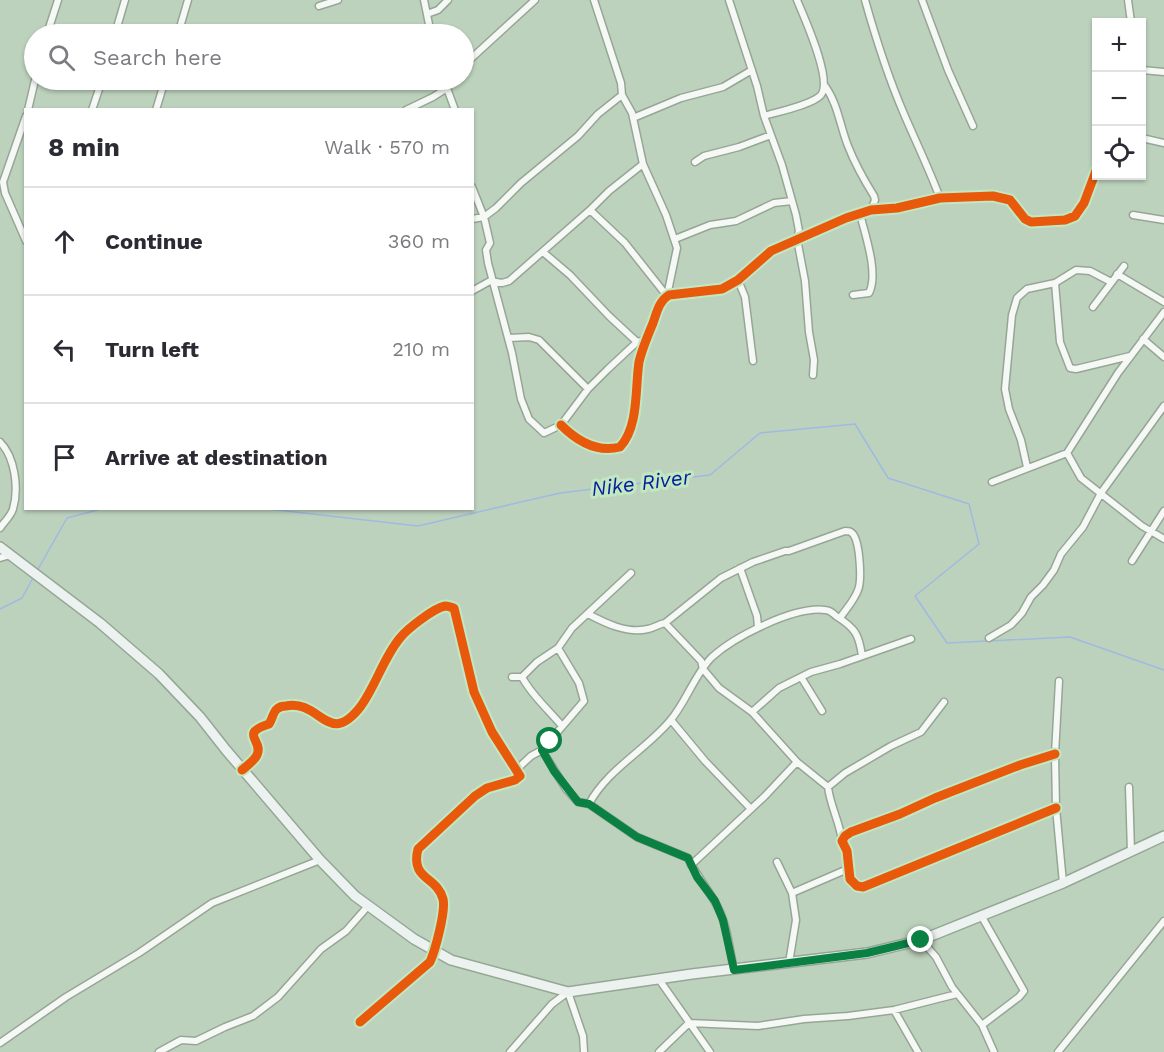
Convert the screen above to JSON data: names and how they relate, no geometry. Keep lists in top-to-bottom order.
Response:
{
  "water": ["Nike River"],
  "page": {
    "map_buttons": ["+", "−"],
    "search": "Search here",
    "heading": ["8 min", "Walk · 570 m"],
    "list": [
      ["Continue", "360 m"],
      ["Turn left", "210 m"],
      "Arrive at destination"
    ]
  }
}
